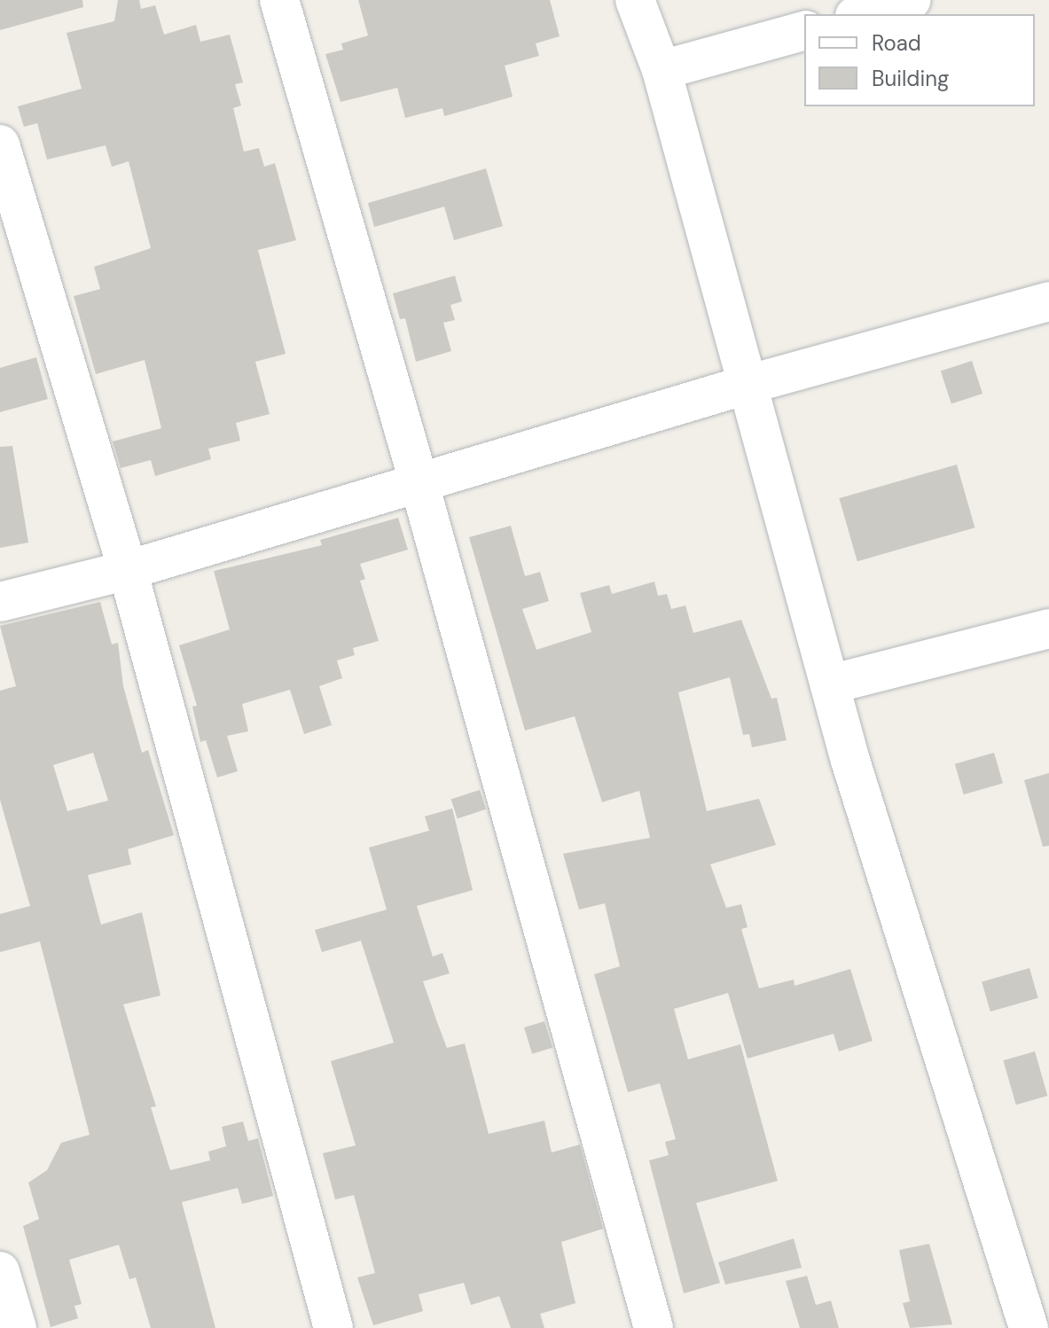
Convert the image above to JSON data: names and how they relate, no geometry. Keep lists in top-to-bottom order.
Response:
{
  "legend": ["Road", "Building"]
}
